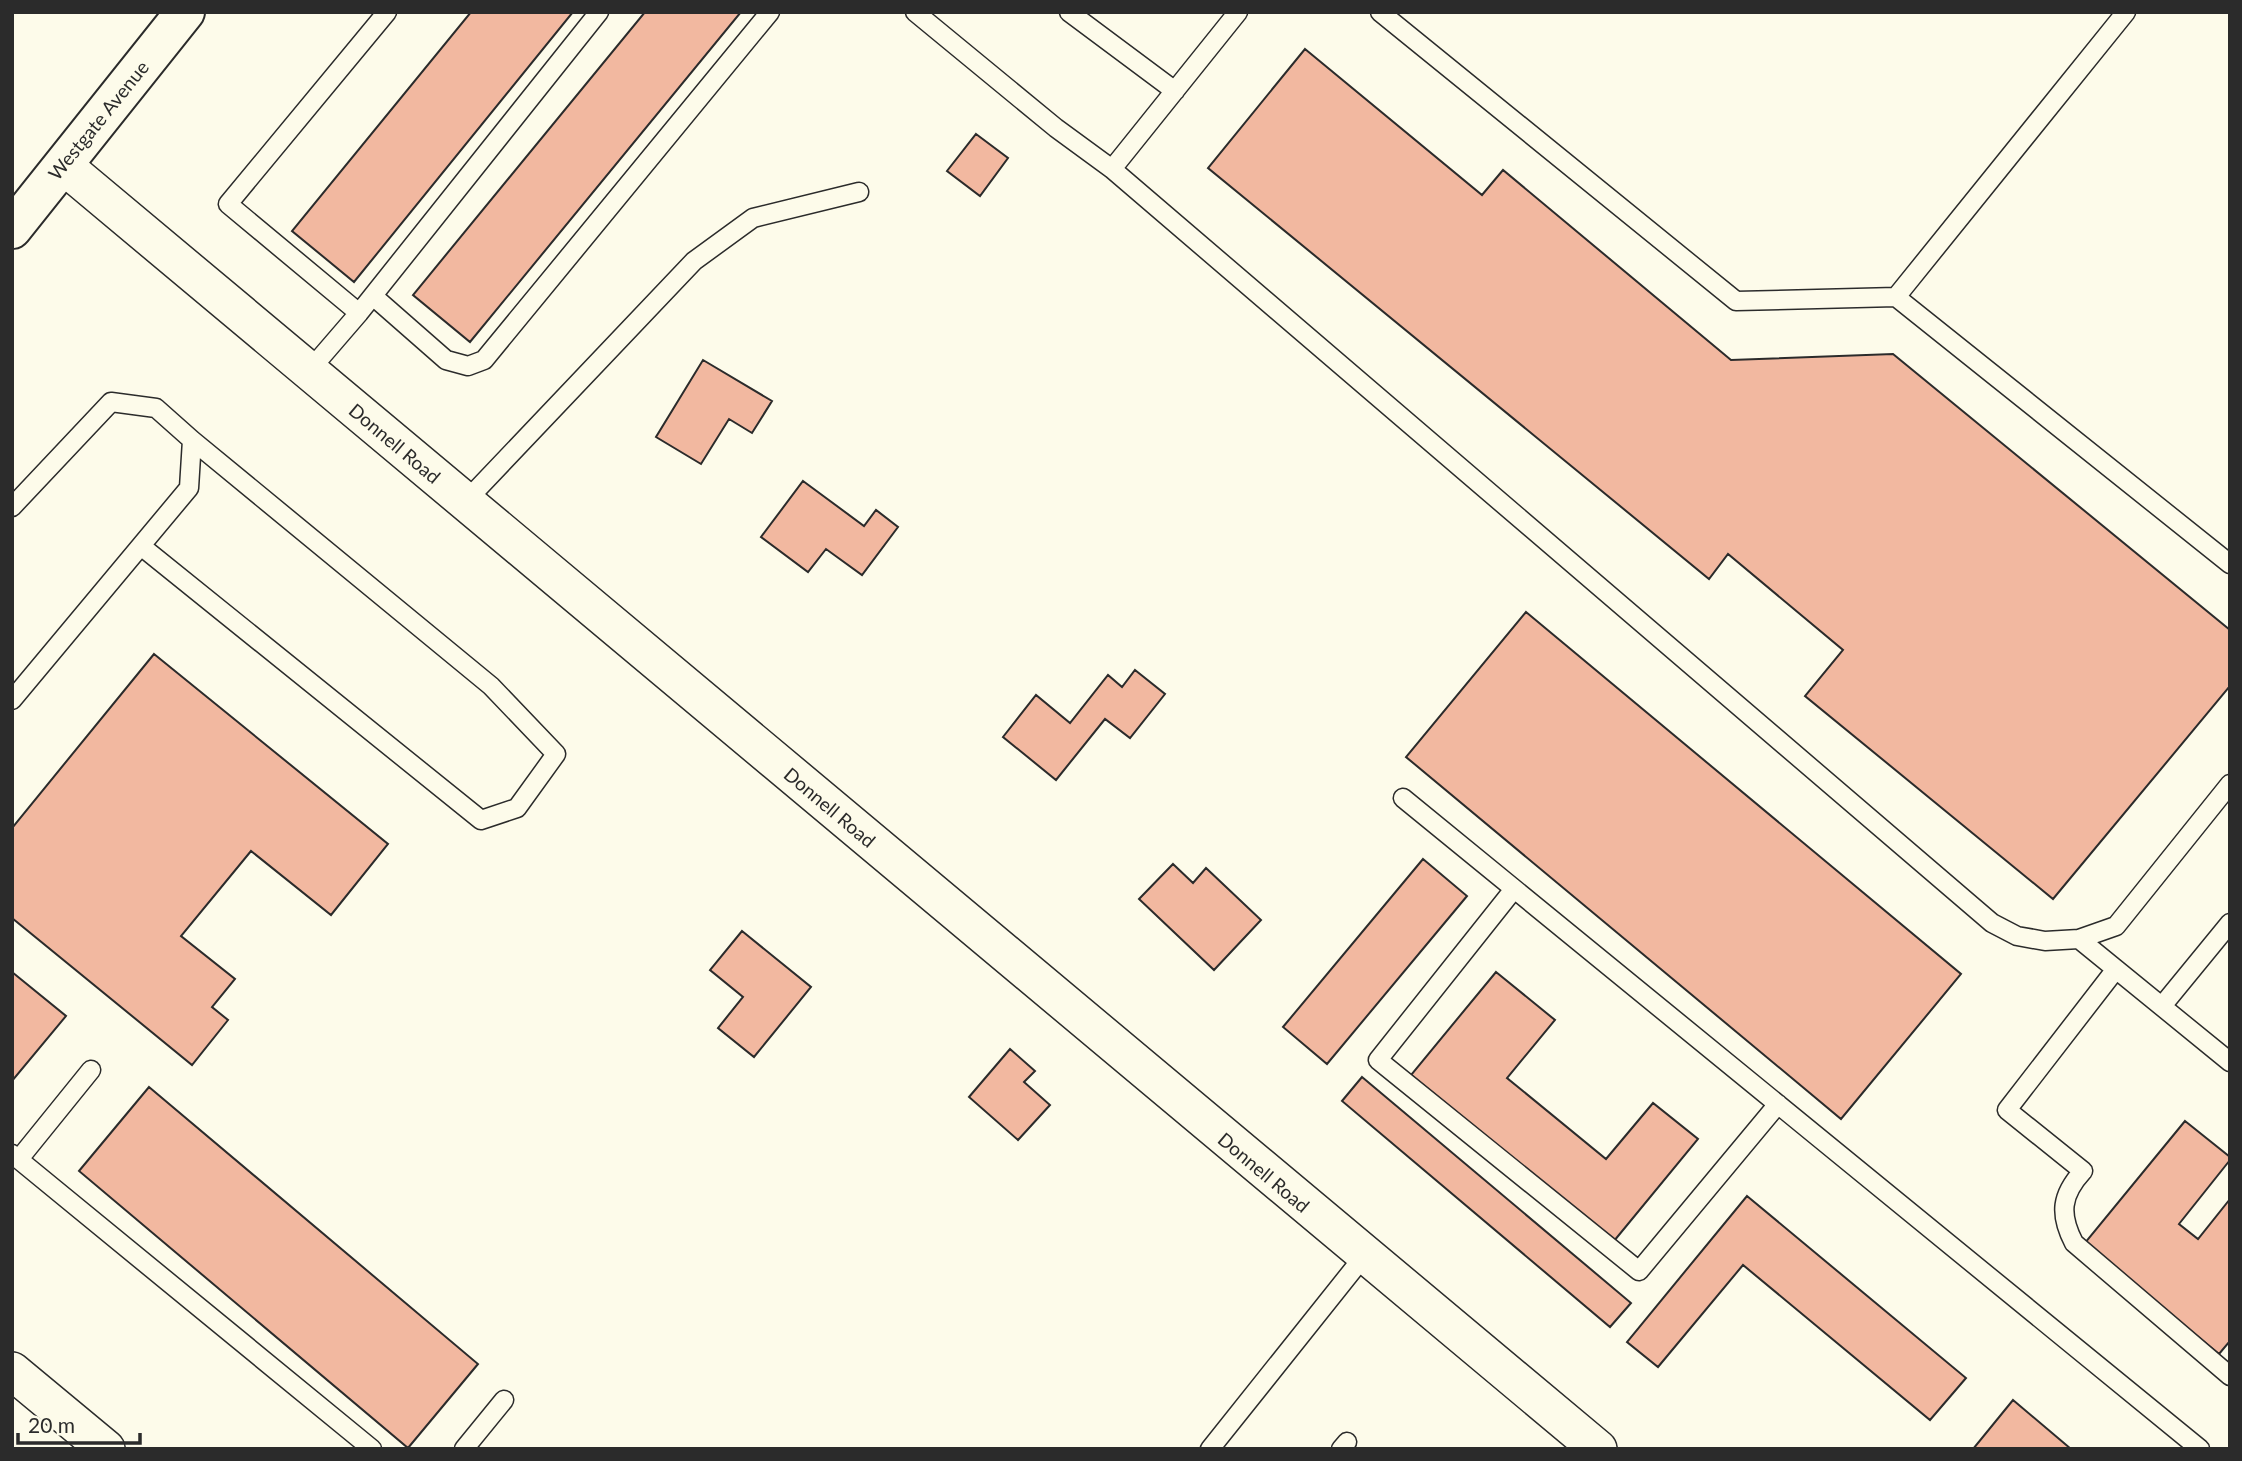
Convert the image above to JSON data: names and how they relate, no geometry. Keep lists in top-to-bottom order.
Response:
{
  "streets": {
    "street": ["Westgate Avenue", "Donnell Road"]
  },
  "crossings": [
    ["Westgate Avenue", "Donnell Road"]
  ],
  "scale_bar": "20 m"
}
